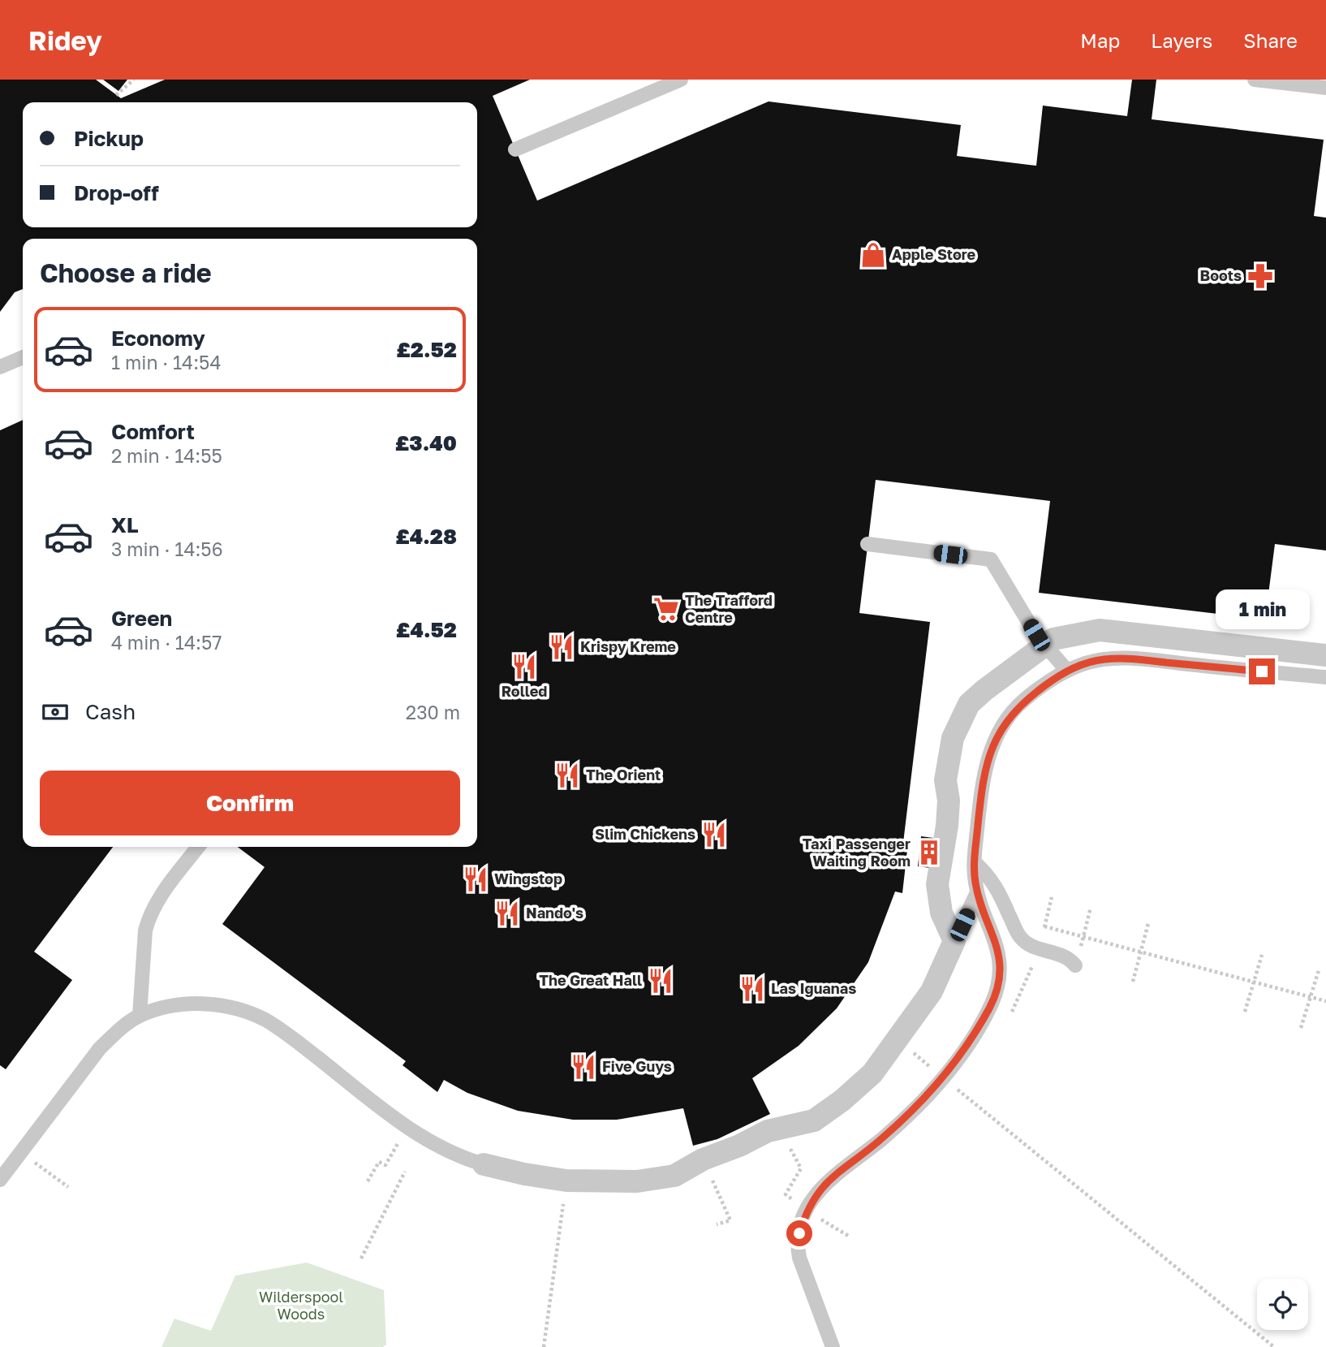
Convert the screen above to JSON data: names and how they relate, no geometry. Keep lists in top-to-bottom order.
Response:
{
  "parks": ["Wilderspool Woods"],
  "places": {
    "shop": ["Apple Store"],
    "pharmacy": ["Boots"],
    "supermarket": ["The Trafford Centre"],
    "restaurant": [
      "Krispy Kreme",
      "Rolled",
      "The Orient",
      "Slim Chickens",
      "Wingstop",
      "Nando's",
      "The Great Hall",
      "Las Iguanas",
      "Five Guys"
    ],
    "building": ["Taxi Passenger Waiting Room"]
  },
  "page": {
    "header": "Ridey",
    "nav": ["Map", "Layers", "Share"],
    "banner": ["Pickup", "Drop-off"],
    "heading": "Choose a ride",
    "list": [
      {
        "name": "Economy",
        "note": "1 min · 14:54",
        "value": "£2.52"
      },
      {
        "name": "Comfort",
        "note": "2 min · 14:55",
        "value": "£3.40"
      },
      {
        "name": "XL",
        "note": "3 min · 14:56",
        "value": "£4.28"
      },
      {
        "name": "Green",
        "note": "4 min · 14:57",
        "value": "£4.52"
      }
    ],
    "bubble": "1 min",
    "pay": ["Cash", "230 m"],
    "buttons": "Confirm"
  }
}
